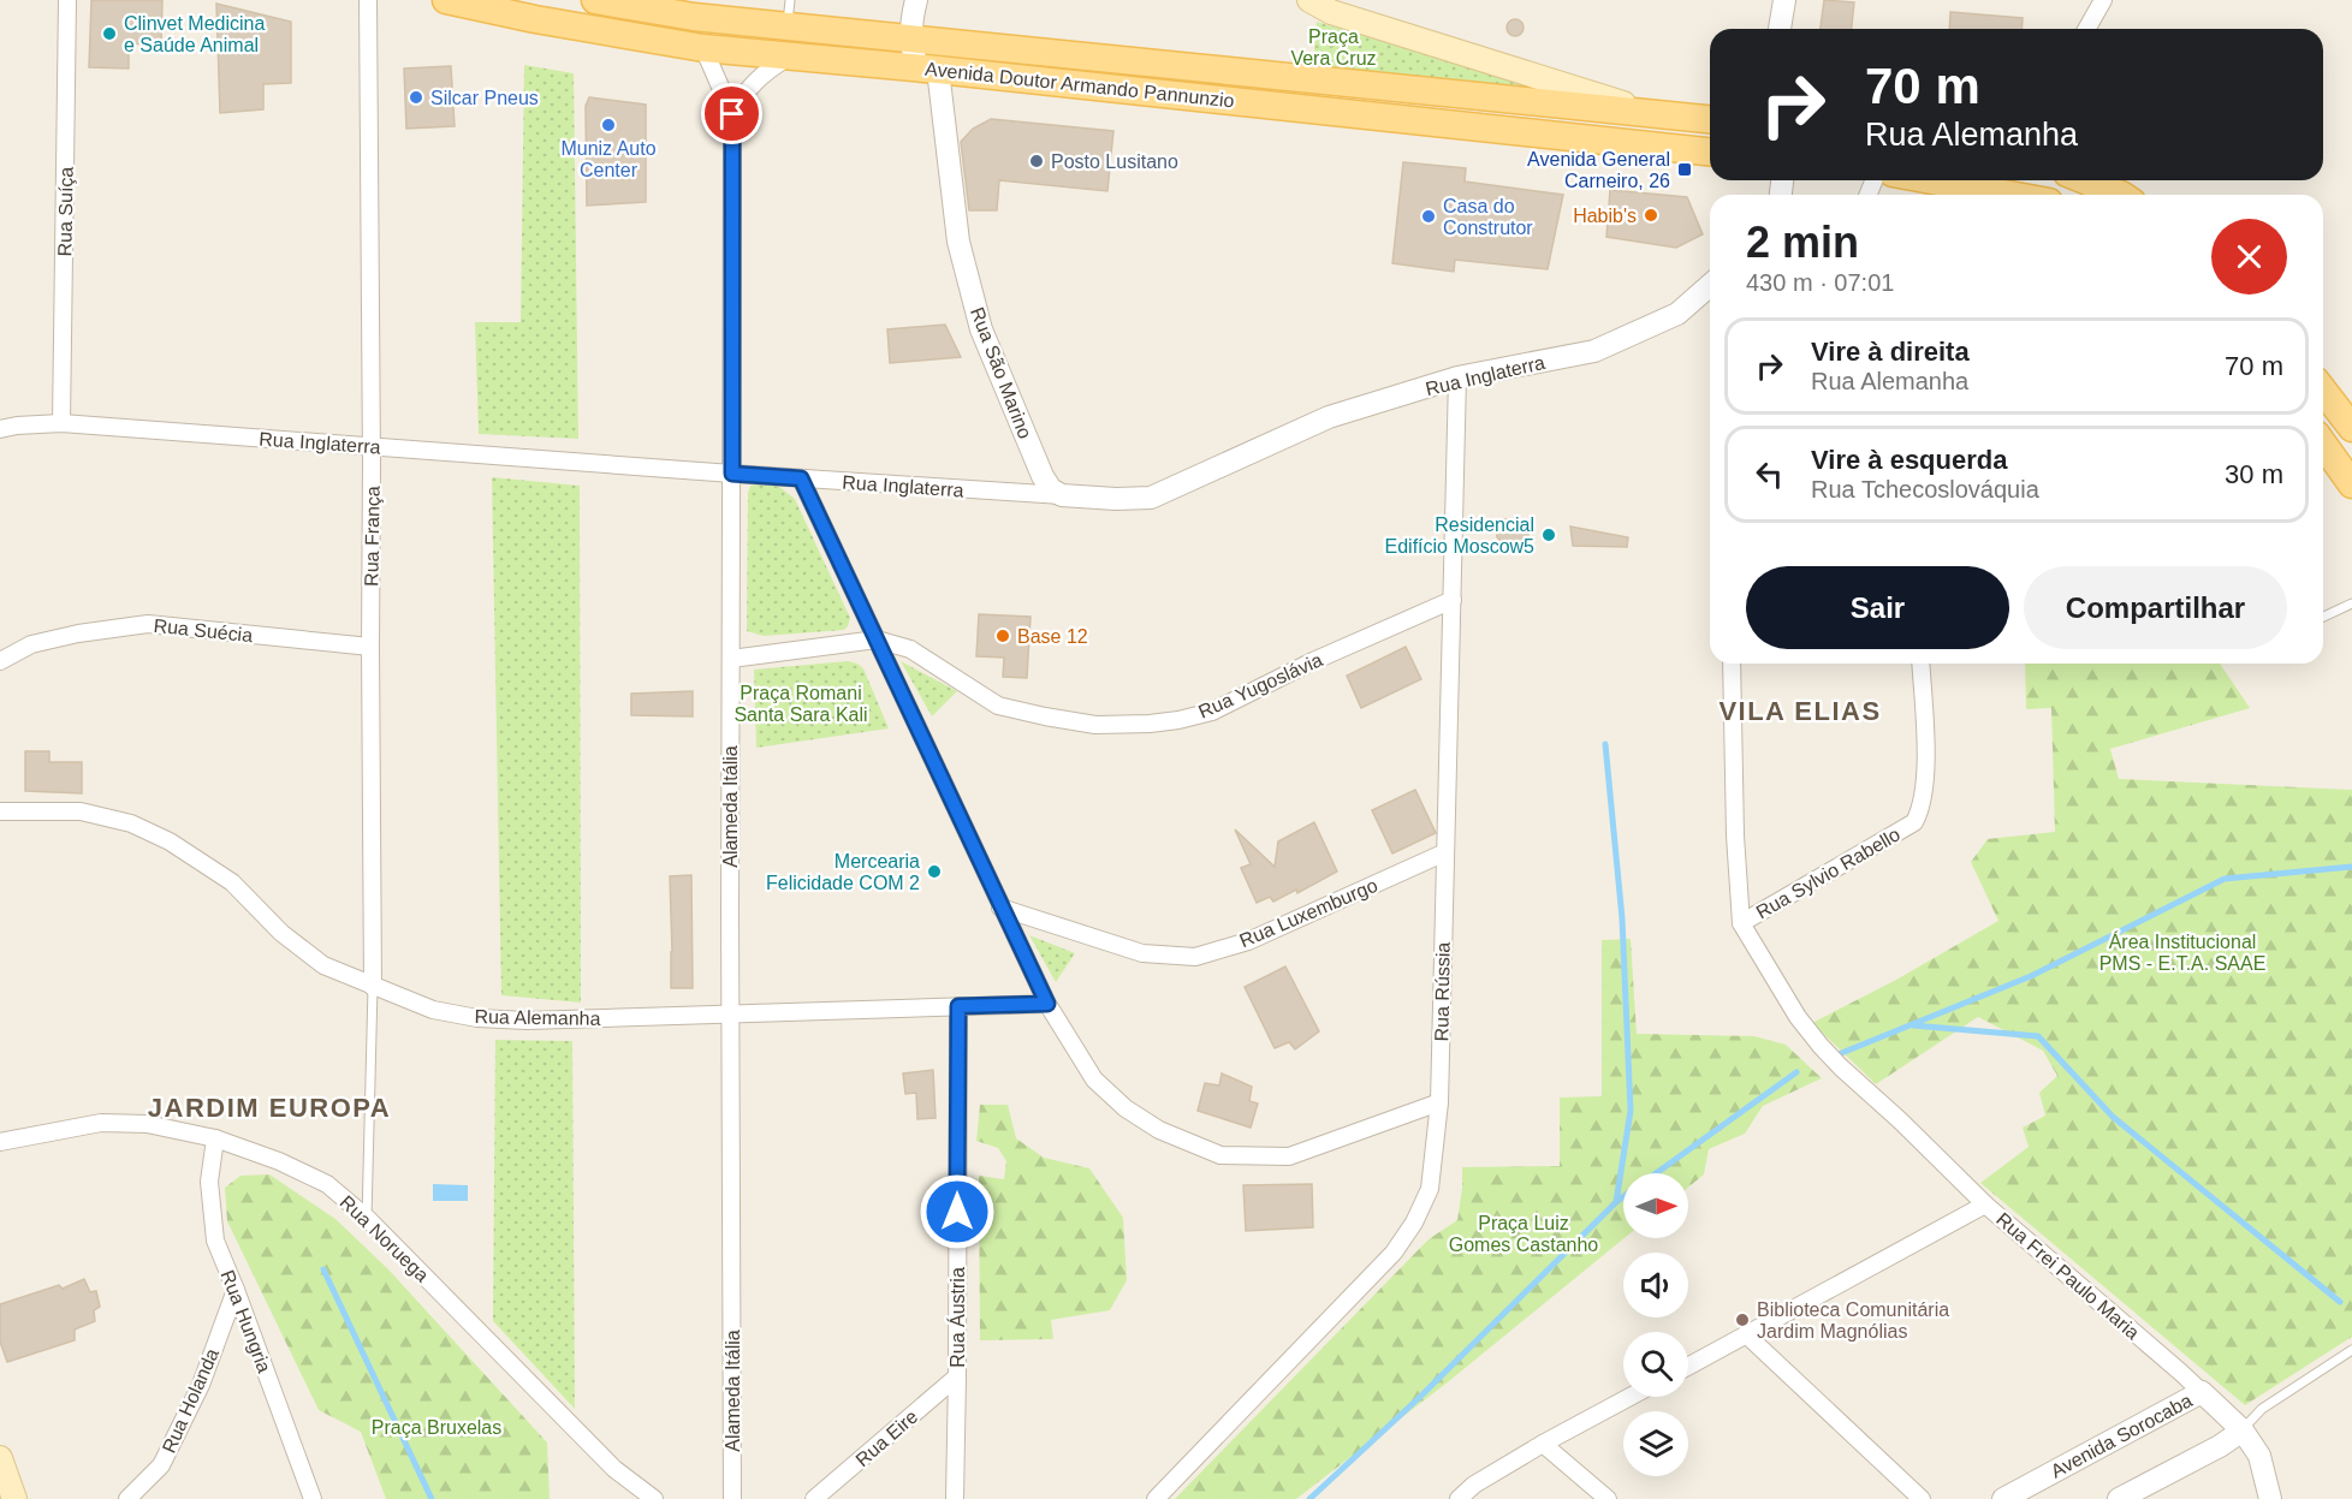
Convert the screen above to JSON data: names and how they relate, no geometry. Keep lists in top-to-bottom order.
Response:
{
  "streets": {
    "main road": ["Avenida Doutor Armando Pannunzio"],
    "street": [
      "Rua Suíça",
      "Rua São Marino",
      "Rua Inglaterra",
      "Rua França",
      "Rua Suécia",
      "Rua Yugoslávia",
      "Alameda Itália",
      "Rua Sylvio Rabello",
      "Rua Luxemburgo",
      "Rua Rússia",
      "Rua Alemanha",
      "Rua Noruega",
      "Rua Frei Paulo Maria",
      "Rua Áustria",
      "Rua Hungria",
      "Rua Holanda",
      "Avenida Sorocaba",
      "Rua Eire"
    ]
  },
  "crossings": [
    ["Avenida Doutor Armando Pannunzio", "Rua São Marino"],
    ["Avenida Doutor Armando Pannunzio", "Alameda Itália"],
    ["Rua Suíça", "Rua Inglaterra"],
    ["Rua São Marino", "Rua Inglaterra"],
    ["Rua Inglaterra", "Rua França"],
    ["Rua Inglaterra", "Alameda Itália"],
    ["Rua Inglaterra", "Rua Rússia"],
    ["Rua França", "Rua Suécia"],
    ["Rua França", "Rua Alemanha"],
    ["Rua Yugoslávia", "Alameda Itália"],
    ["Rua Yugoslávia", "Rua Rússia"],
    ["Alameda Itália", "Rua Alemanha"],
    ["Rua Sylvio Rabello", "Rua Frei Paulo Maria"],
    ["Rua Luxemburgo", "Rua Rússia"],
    ["Rua Alemanha", "Rua Áustria"],
    ["Rua Noruega", "Rua Hungria"],
    ["Rua Frei Paulo Maria", "Avenida Sorocaba"],
    ["Rua Áustria", "Rua Eire"],
    ["Rua Hungria", "Rua Holanda"]
  ],
  "districts": ["VILA ELIAS", "JARDIM EUROPA"],
  "parks": [
    "Praça Vera Cruz",
    "Praça Romani Santa Sara Kali",
    "Área Institucional PMS - E.T.A. SAAE",
    "Praça Luiz Gomes Castanho",
    "Praça Bruxelas"
  ],
  "places": {
    "other": [
      "Clinvet Medicina e Saúde Animal",
      "Silcar Pneus",
      "Muniz Auto Center",
      "Posto Lusitano",
      "Habib's",
      "Casa do Construtor",
      "Residencial Edifício Moscow5",
      "Base 12",
      "Mercearia Felicidade COM 2",
      "Biblioteca Comunitária Jardim Magnólias"
    ],
    "transit": ["Avenida General Carneiro, 26"]
  },
  "north": "right",
  "page": {
    "turn": ["70 m", "Rua Alemanha"],
    "heading": ["2 min", "430 m · 07:01"],
    "list": [
      {
        "name": "Vire à direita",
        "note": "Rua Alemanha",
        "value": "70 m"
      },
      {
        "name": "Vire à esquerda",
        "note": "Rua Tchecoslováquia",
        "value": "30 m"
      }
    ],
    "buttons": ["Sair", "Compartilhar"]
  }
}
